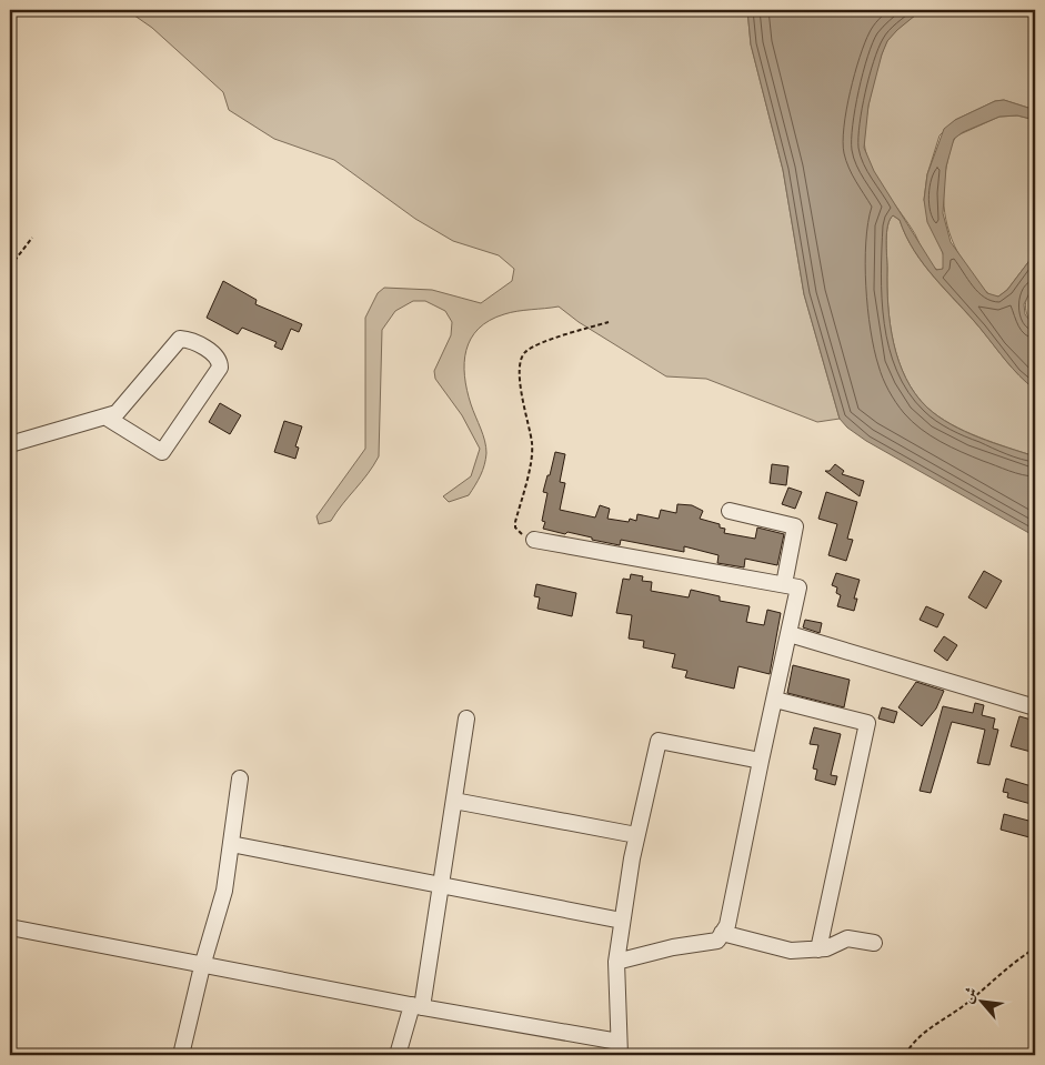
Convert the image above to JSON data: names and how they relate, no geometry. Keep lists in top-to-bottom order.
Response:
{
  "north": "top left"
}
